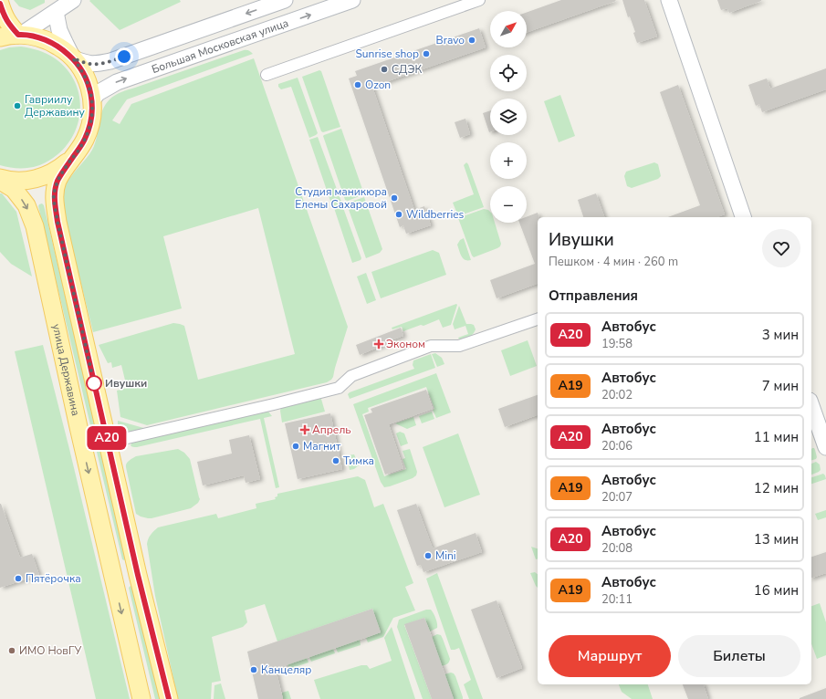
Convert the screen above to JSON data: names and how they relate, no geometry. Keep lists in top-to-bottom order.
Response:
{
  "streets": {
    "main road": ["улица Державина"],
    "street": ["Большая Московская улица"]
  },
  "places": {
    "other": [
      "Bravo",
      "Sunrise shop",
      "СДЭК",
      "Ozon",
      "Гавриилу Державину",
      "Студия маникюра Елены Сахаровой",
      "Wildberries",
      "Ивушки",
      "Магнит",
      "Тимка",
      "Mini",
      "Пятёрочка",
      "ИМО НовГУ",
      "Канцеляр"
    ],
    "health": ["Эконом", "Апрель"]
  },
  "lines": ["bus line А20"],
  "north": "top right",
  "page": {
    "on_map": "А20",
    "map_buttons": ["+", "−"],
    "heading": [
      ["Ивушки", "Пешком · 4 мин · 260 m"],
      "Отправления"
    ],
    "list": [
      {
        "mark": "А20",
        "name": "Автобус",
        "note": "19:58",
        "value": "3 мин"
      },
      {
        "mark": "A19",
        "name": "Автобус",
        "note": "20:02",
        "value": "7 мин"
      },
      {
        "mark": "А20",
        "name": "Автобус",
        "note": "20:06",
        "value": "11 мин"
      },
      {
        "mark": "A19",
        "name": "Автобус",
        "note": "20:07",
        "value": "12 мин"
      },
      {
        "mark": "А20",
        "name": "Автобус",
        "note": "20:08",
        "value": "13 мин"
      },
      {
        "mark": "A19",
        "name": "Автобус",
        "note": "20:11",
        "value": "16 мин"
      }
    ],
    "buttons": ["Маршрут", "Билеты"]
  }
}
